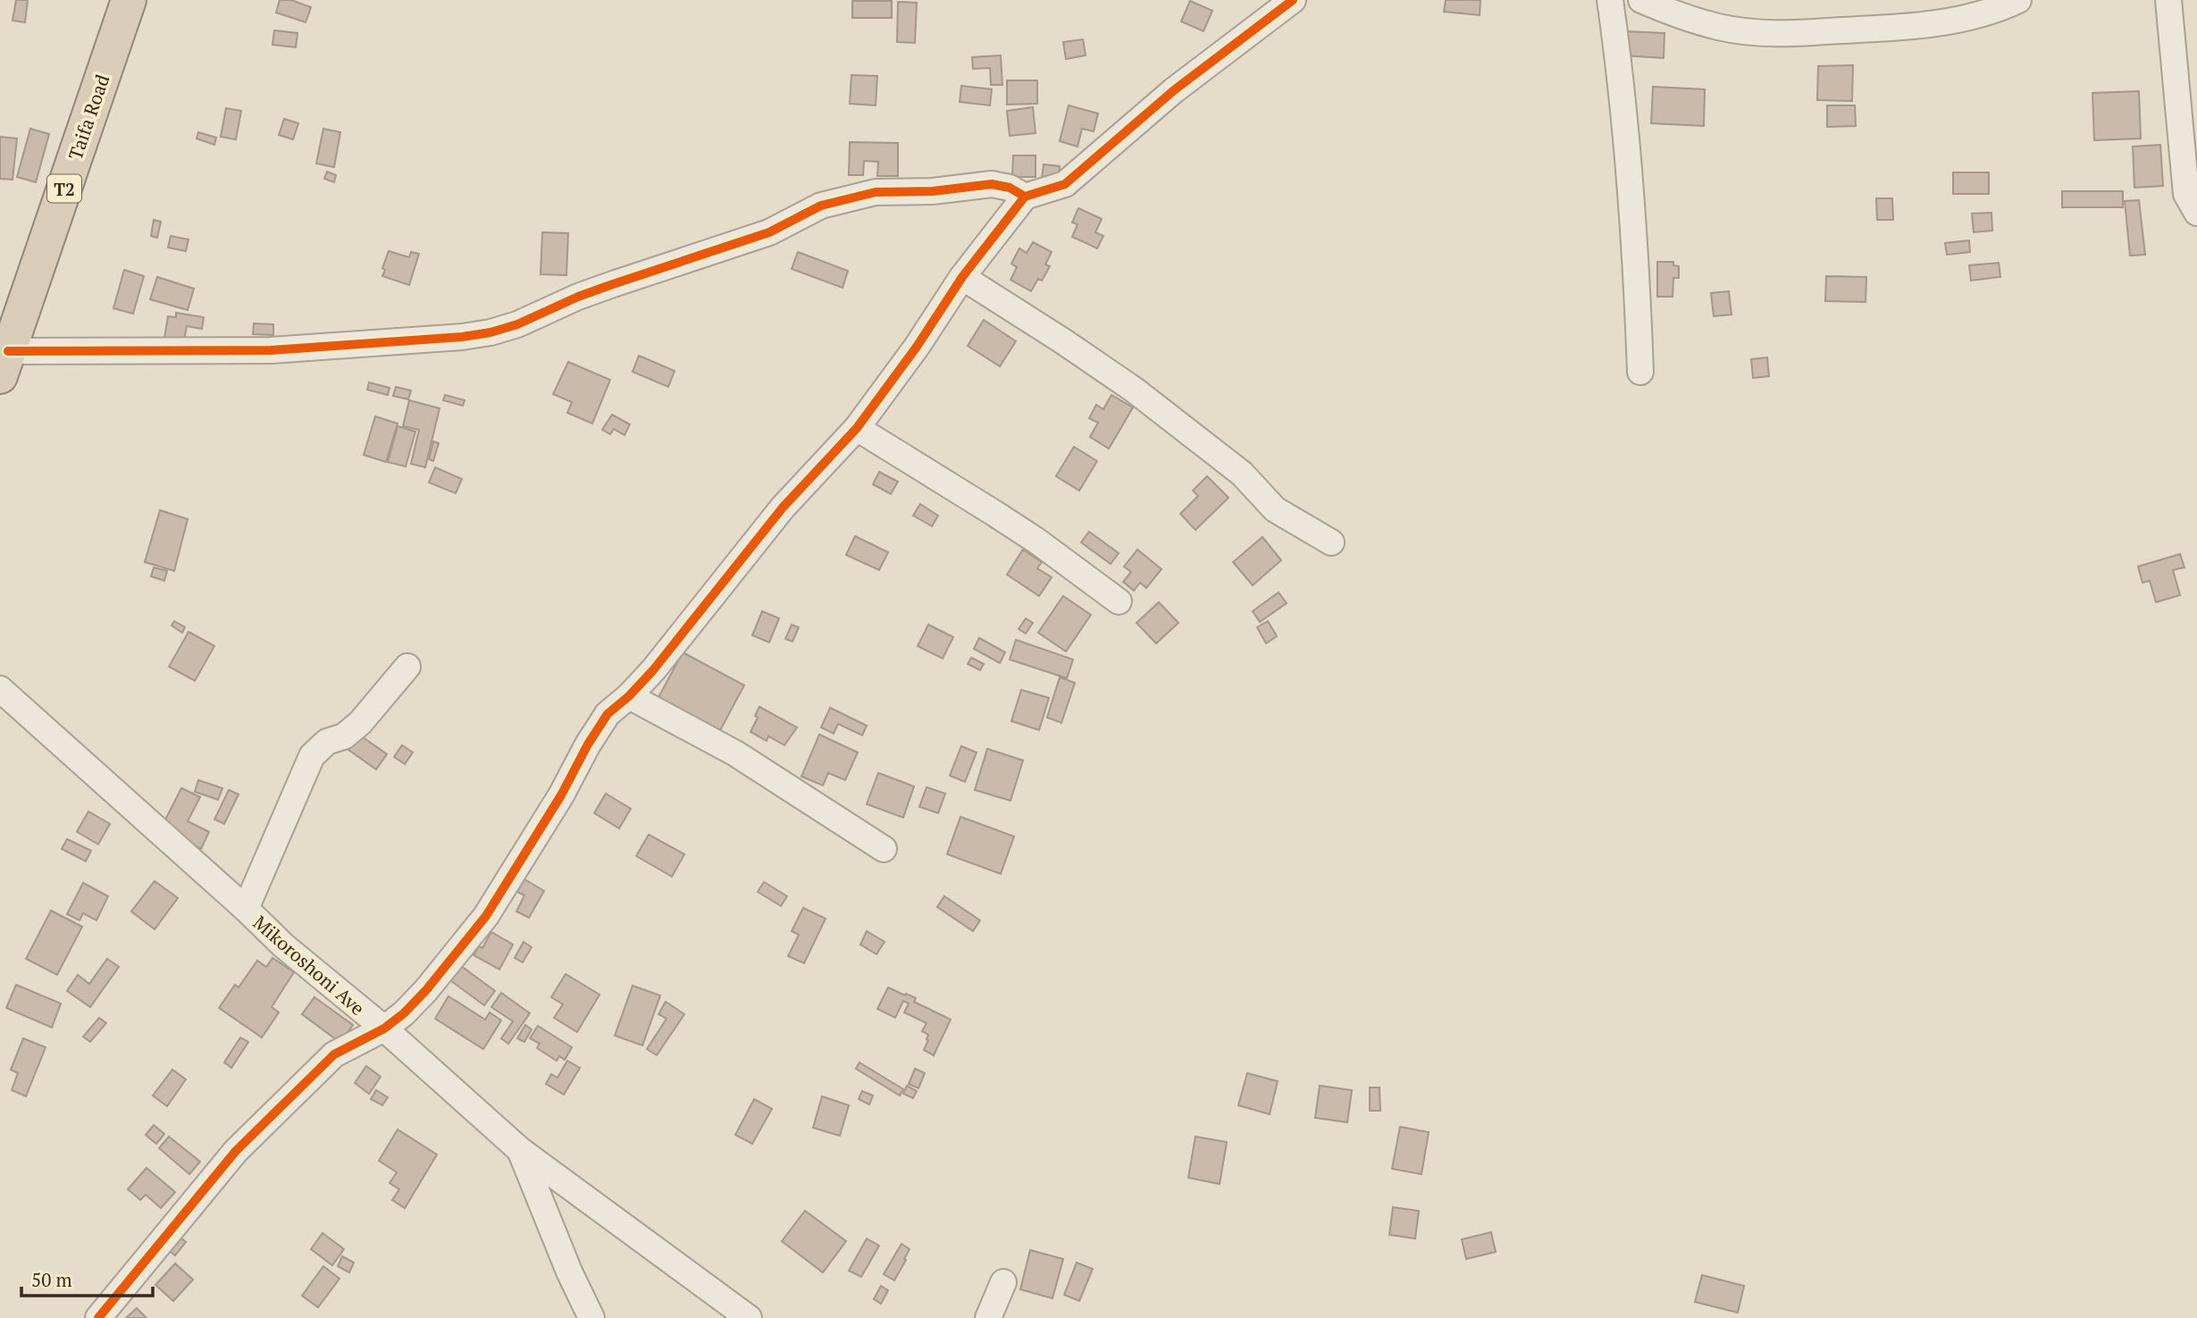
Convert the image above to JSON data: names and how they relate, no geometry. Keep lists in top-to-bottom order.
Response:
{
  "streets": {
    "highway": ["Taifa Road", "T2"],
    "street": ["Mikoroshoni Ave"]
  },
  "scale_bar": "50 m"
}
